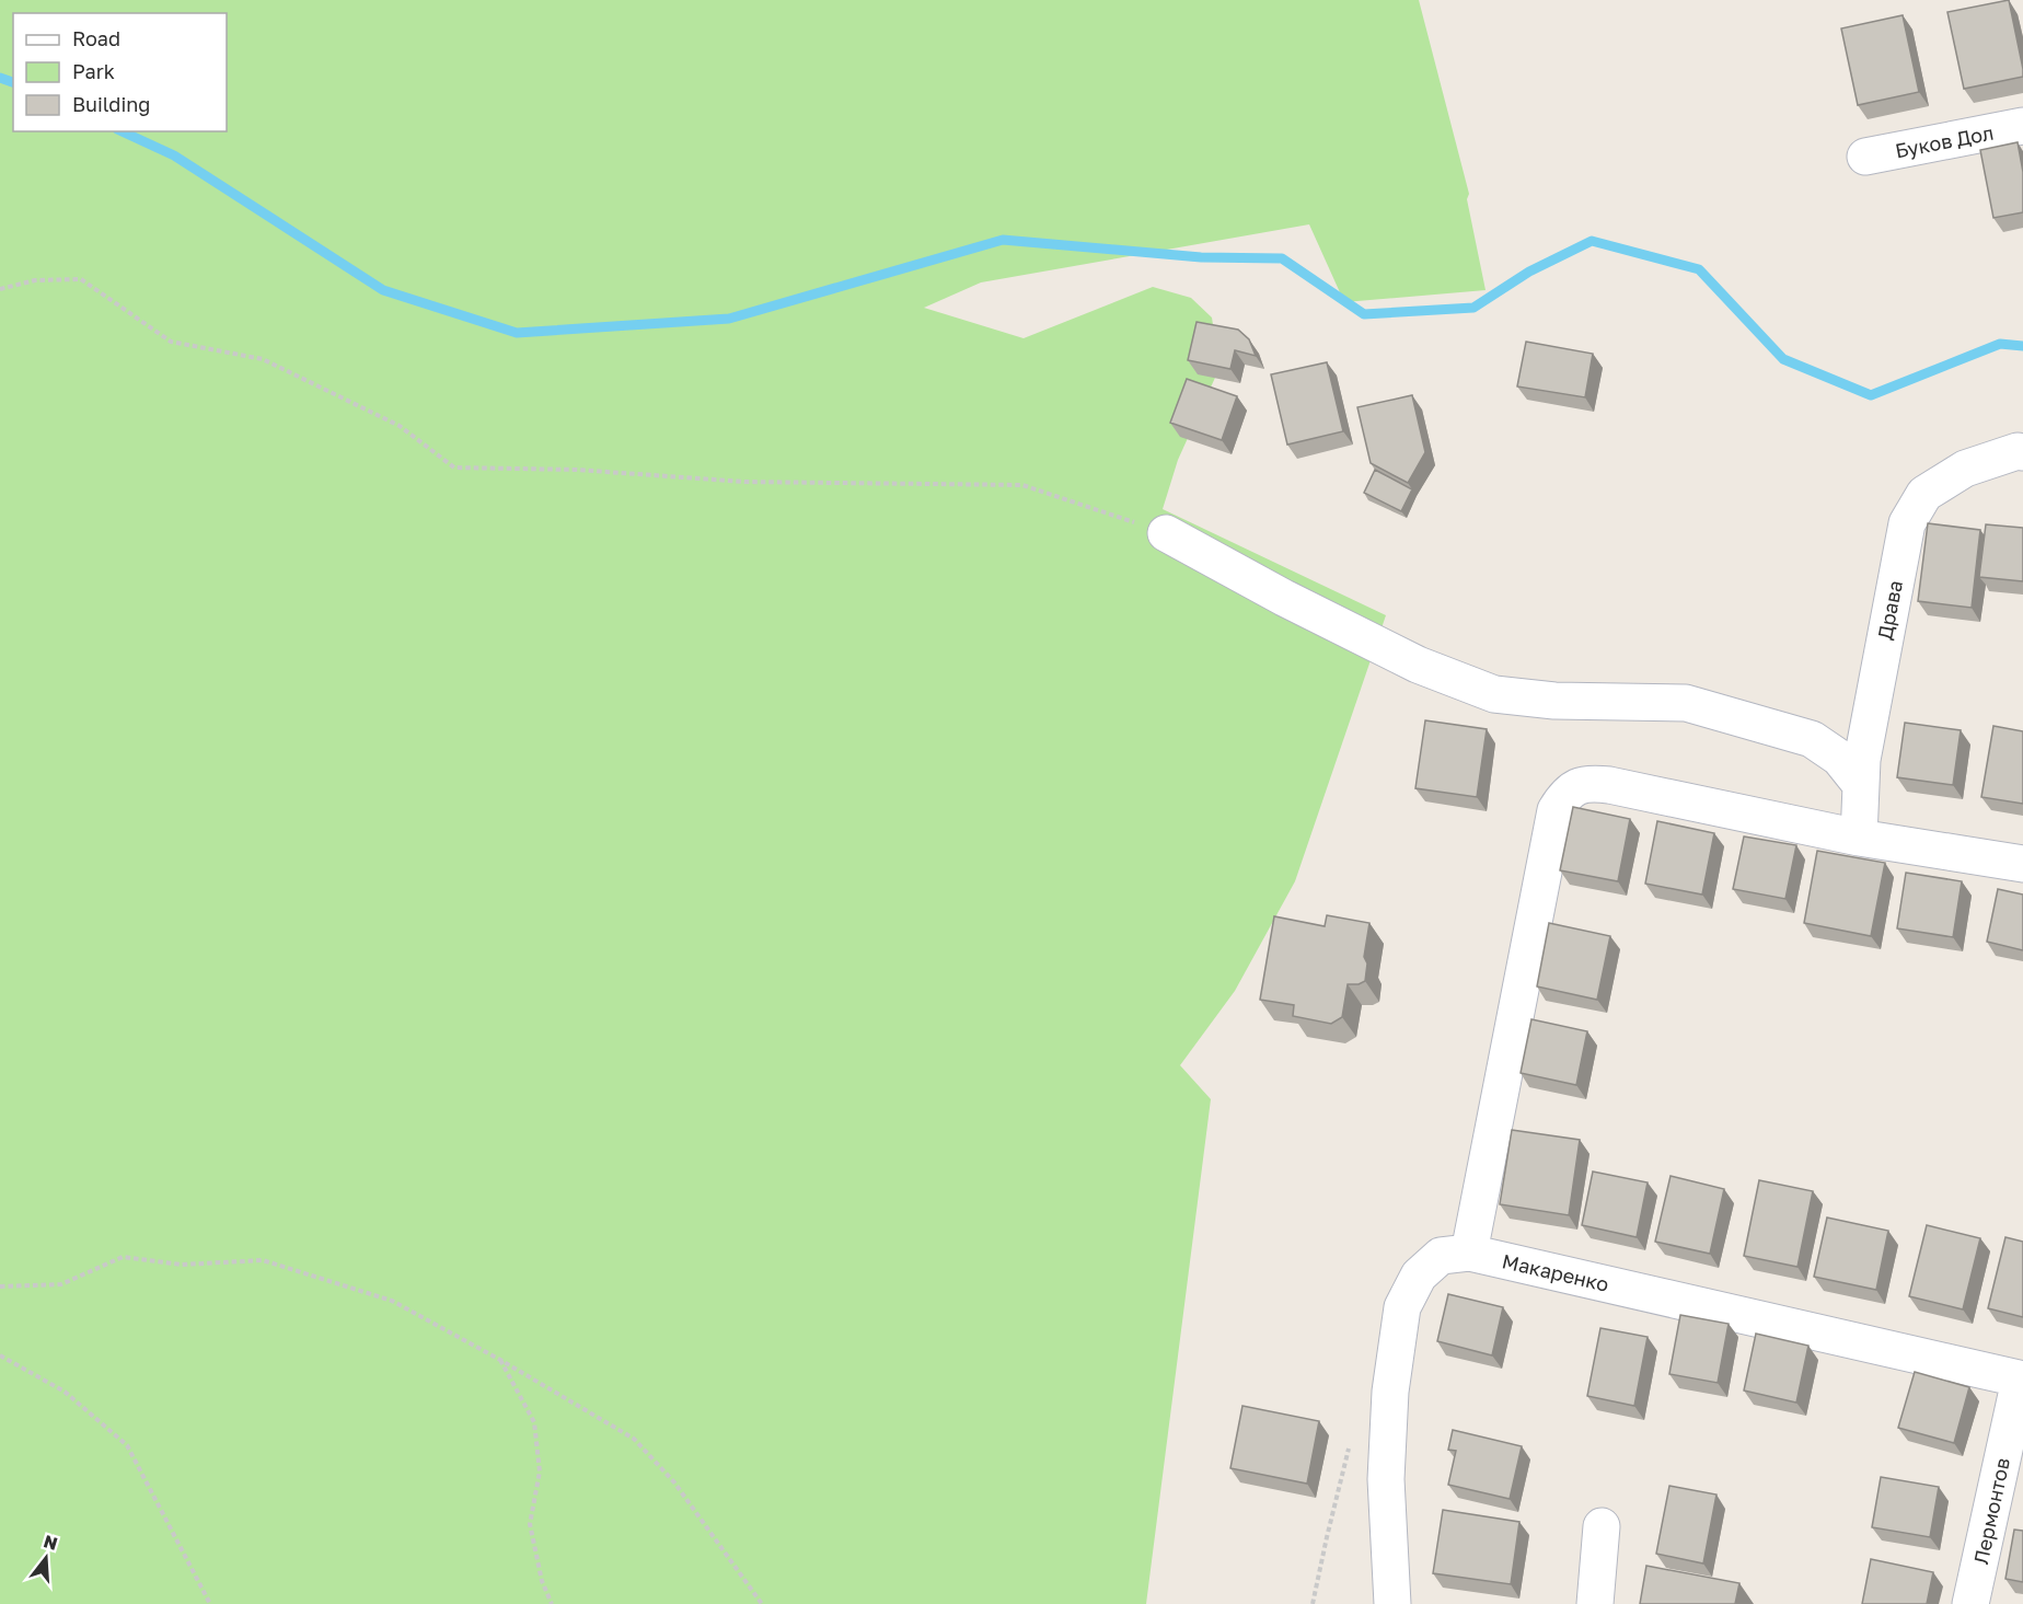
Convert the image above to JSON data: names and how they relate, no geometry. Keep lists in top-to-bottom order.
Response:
{
  "streets": {
    "street": [
      "Буков Дол",
      "Драва",
      "Макаренко",
      "Лермонтов"
    ]
  },
  "crossings": [
    ["Макаренко", "Лермонтов"]
  ],
  "legend": ["Road", "Park", "Building"],
  "north": "top"
}
